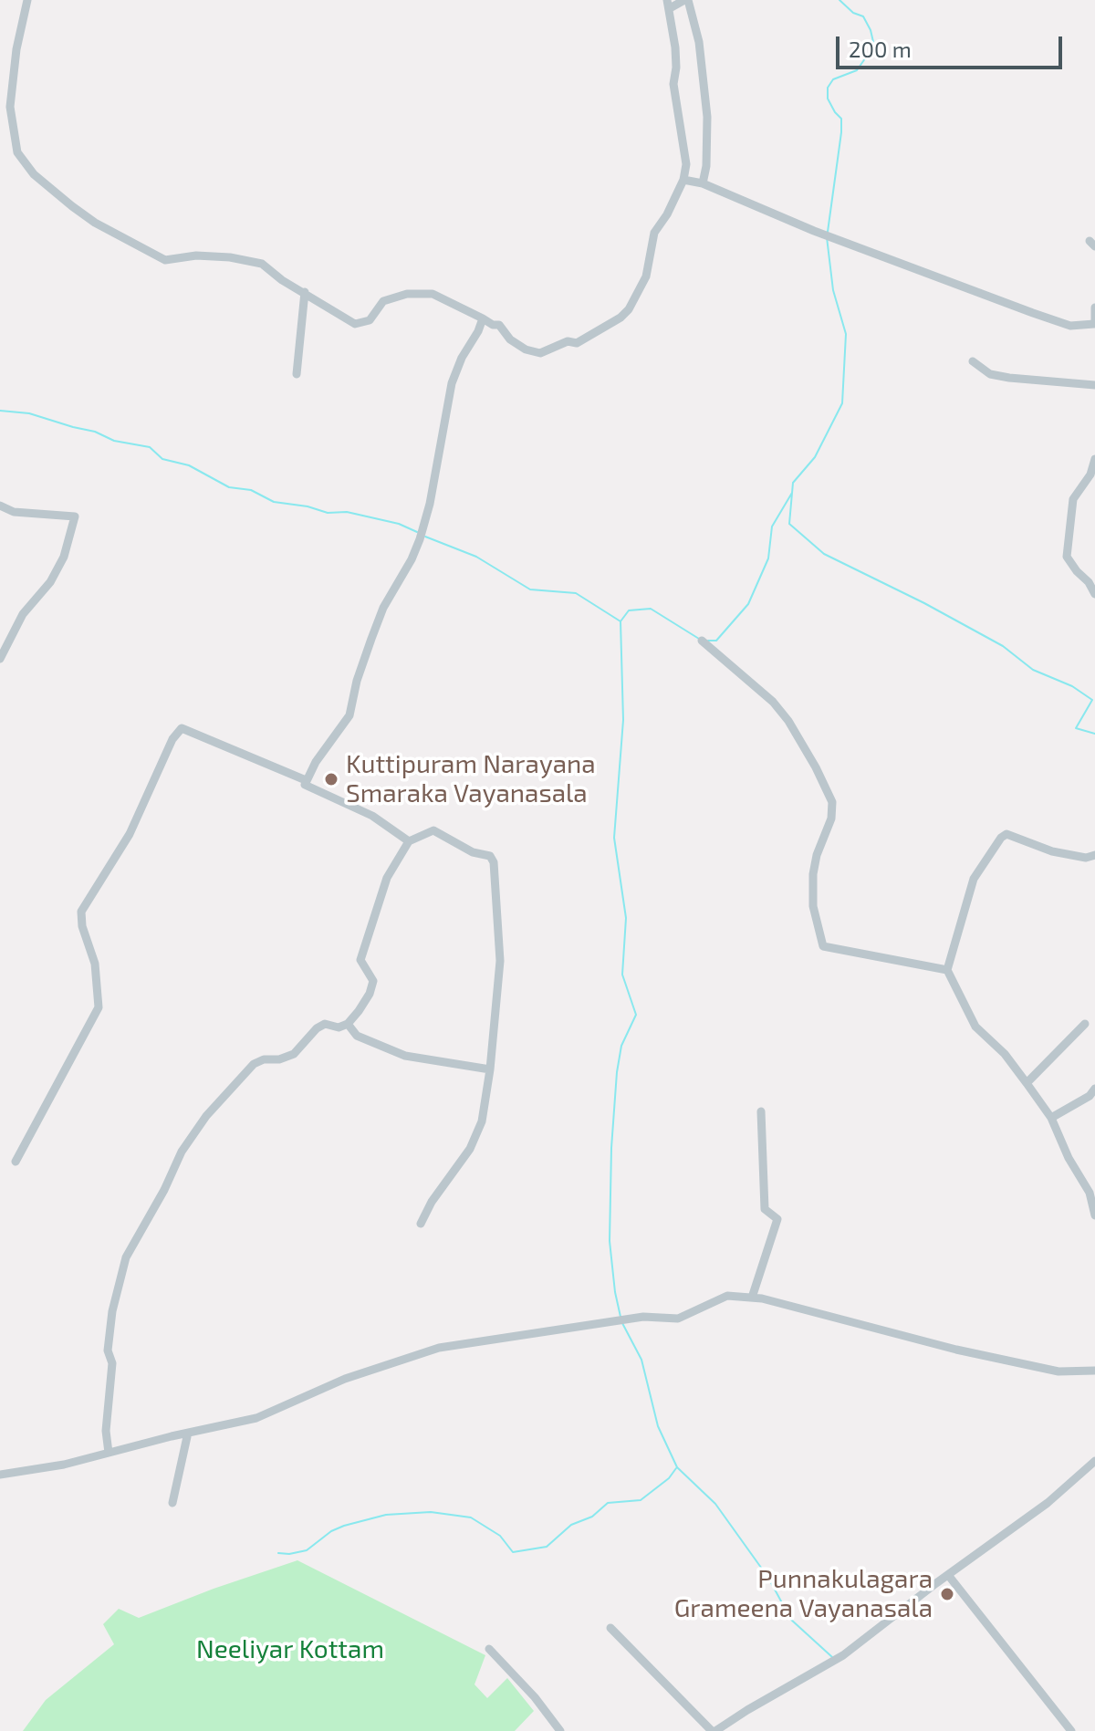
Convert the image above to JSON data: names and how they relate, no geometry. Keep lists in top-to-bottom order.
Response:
{
  "parks": ["Neeliyar Kottam"],
  "places": ["Kuttipuram Narayana Smaraka Vayanasala", "Punnakulagara Grameena Vayanasala"],
  "scale_bar": "200 m"
}
